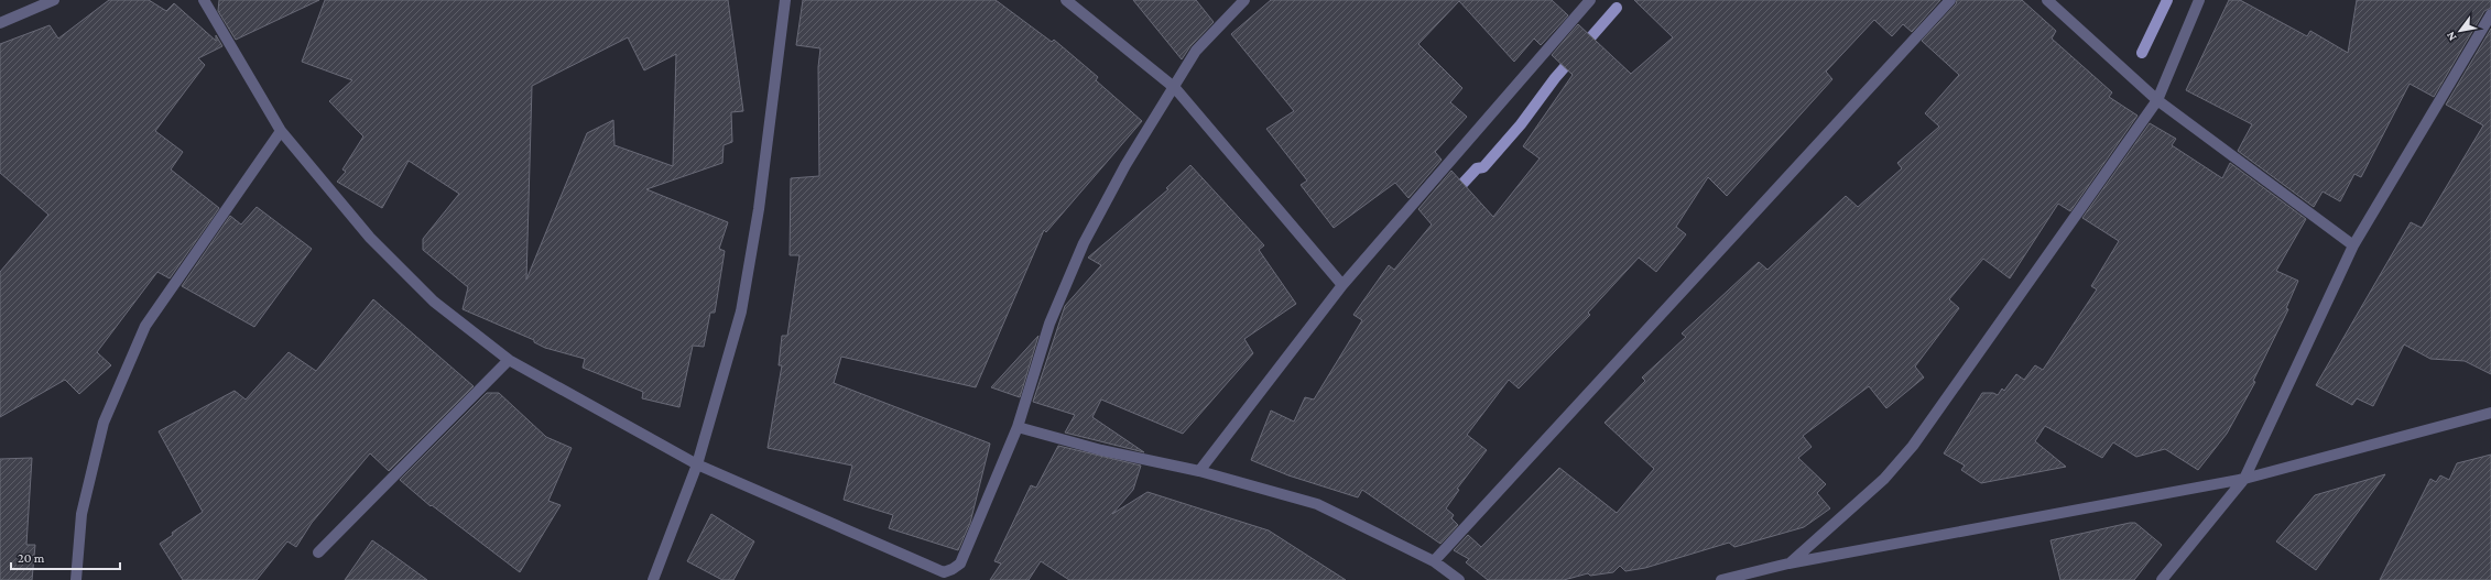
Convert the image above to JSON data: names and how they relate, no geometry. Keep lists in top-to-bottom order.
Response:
{
  "scale_bar": "20 m",
  "north": "bottom left"
}
